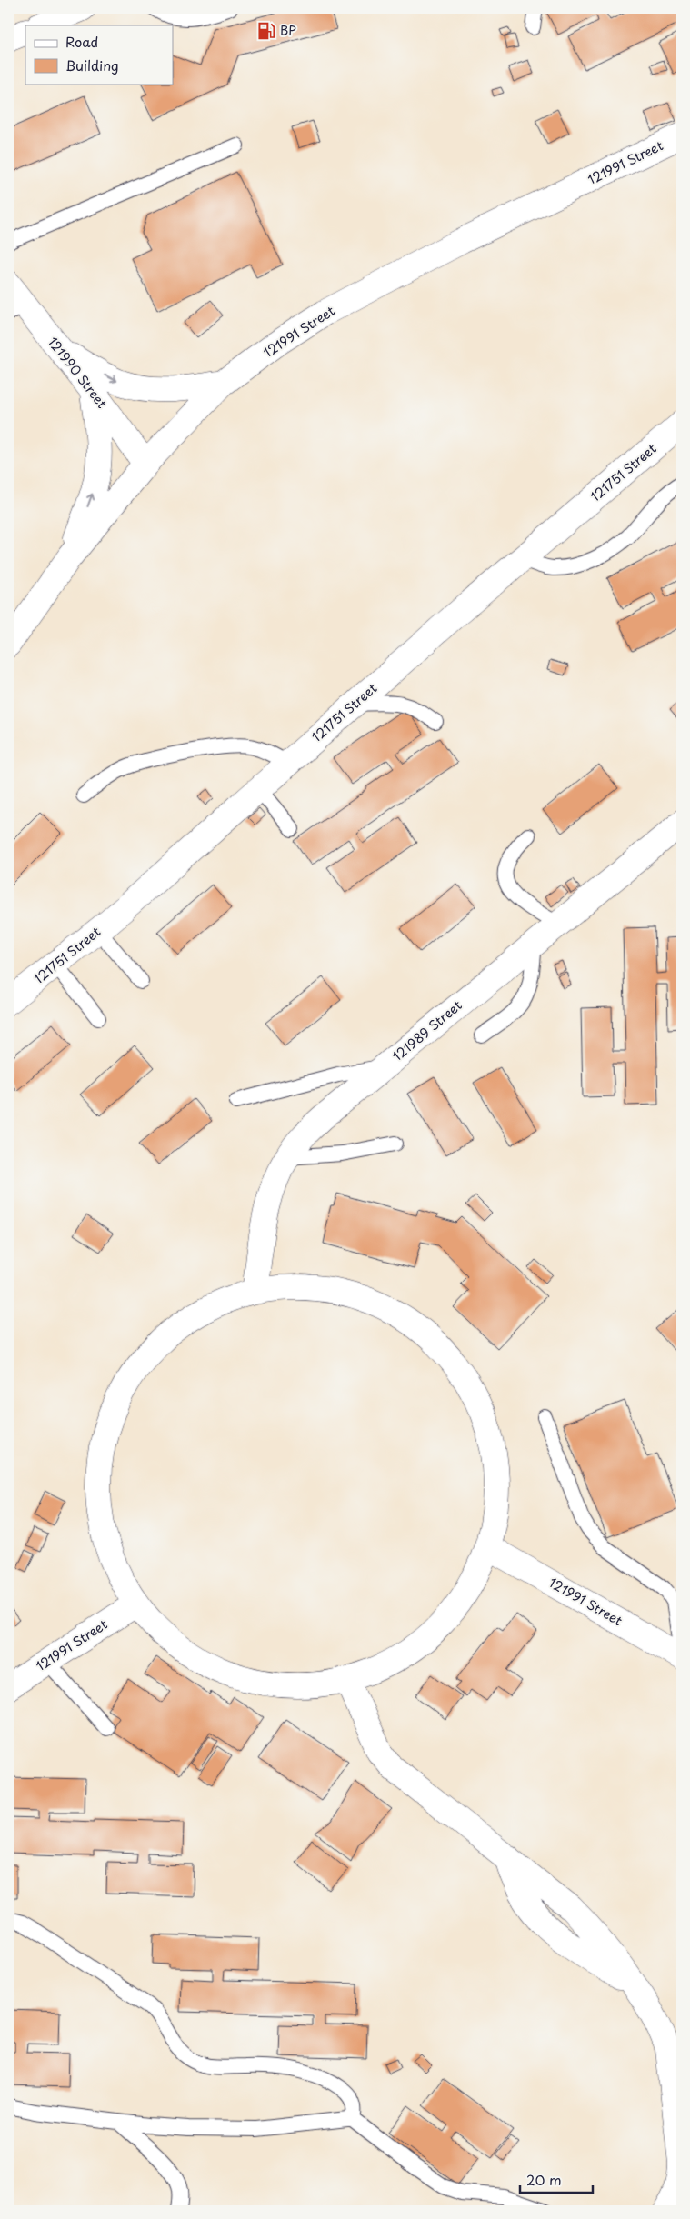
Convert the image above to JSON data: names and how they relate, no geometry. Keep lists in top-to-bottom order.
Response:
{
  "streets": {
    "street": [
      "121991 Street",
      "121990 Street",
      "121751 Street",
      "121989 Street"
    ]
  },
  "crossings": [
    ["121991 Street", "121990 Street"]
  ],
  "places": {
    "fuel station": ["BP"]
  },
  "legend": ["Road", "Building"],
  "scale_bar": "20 m"
}
